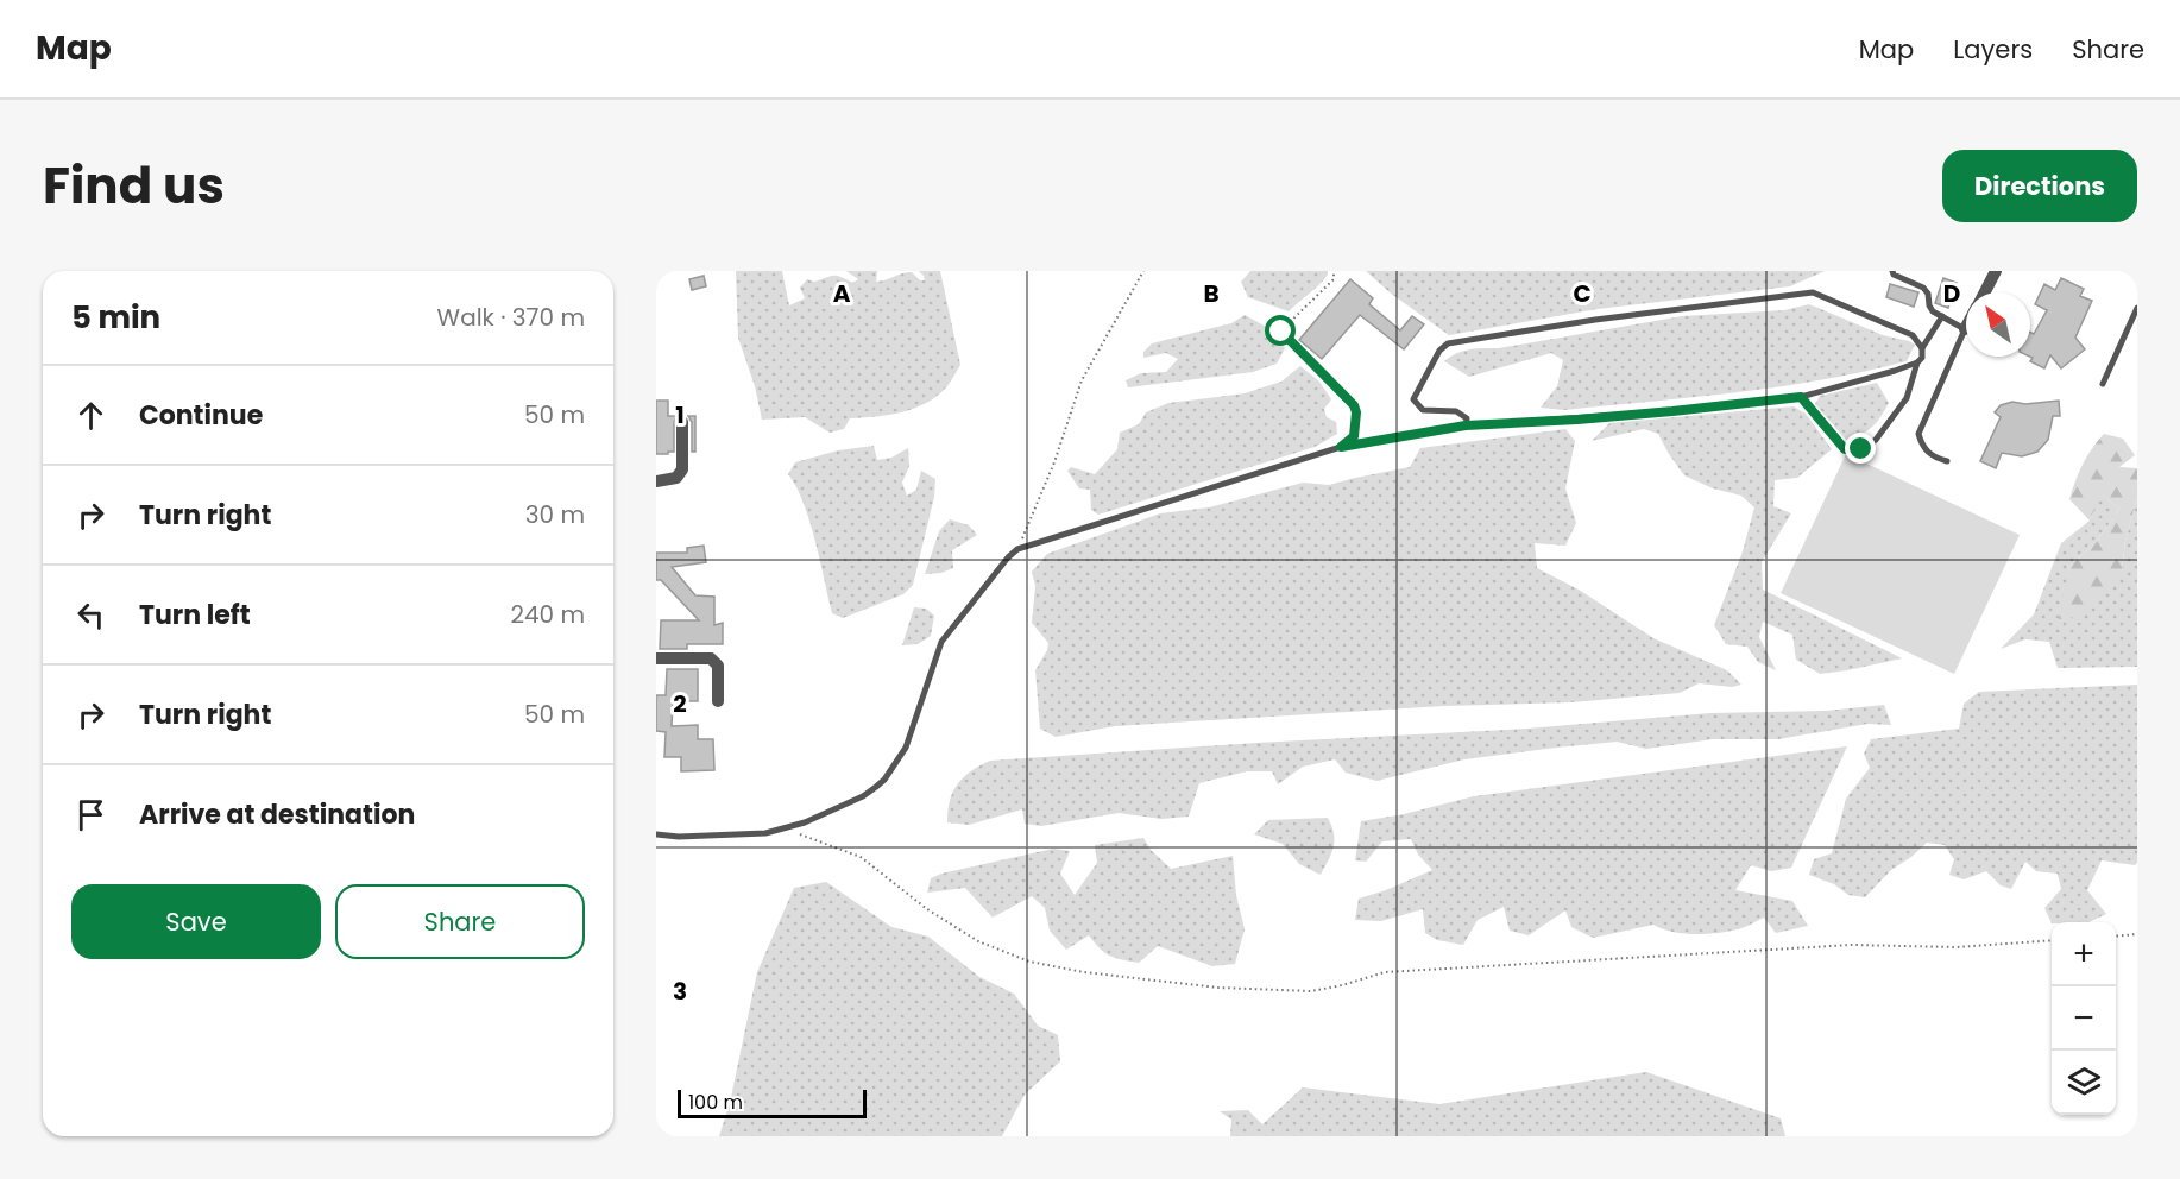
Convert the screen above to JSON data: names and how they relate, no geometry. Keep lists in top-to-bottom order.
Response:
{
  "scale_bar": "100 m",
  "north": "top left",
  "page": {
    "header": "Map",
    "nav": ["Map", "Layers", "Share"],
    "title": "Find us",
    "buttons": [
      "Directions",
      ["Save", "Share"]
    ],
    "heading": ["5 min", "Walk · 370 m"],
    "list": [
      ["Continue", "50 m"],
      ["Turn right", "30 m"],
      ["Turn left", "240 m"],
      ["Turn right", "50 m"],
      "Arrive at destination"
    ],
    "map_buttons": ["+", "−"],
    "scale": "100 m"
  },
  "grid": {
    "columns": [
      "A",
      "B",
      "C",
      "D"
    ],
    "rows": ["1", "2", "3"]
  }
}
